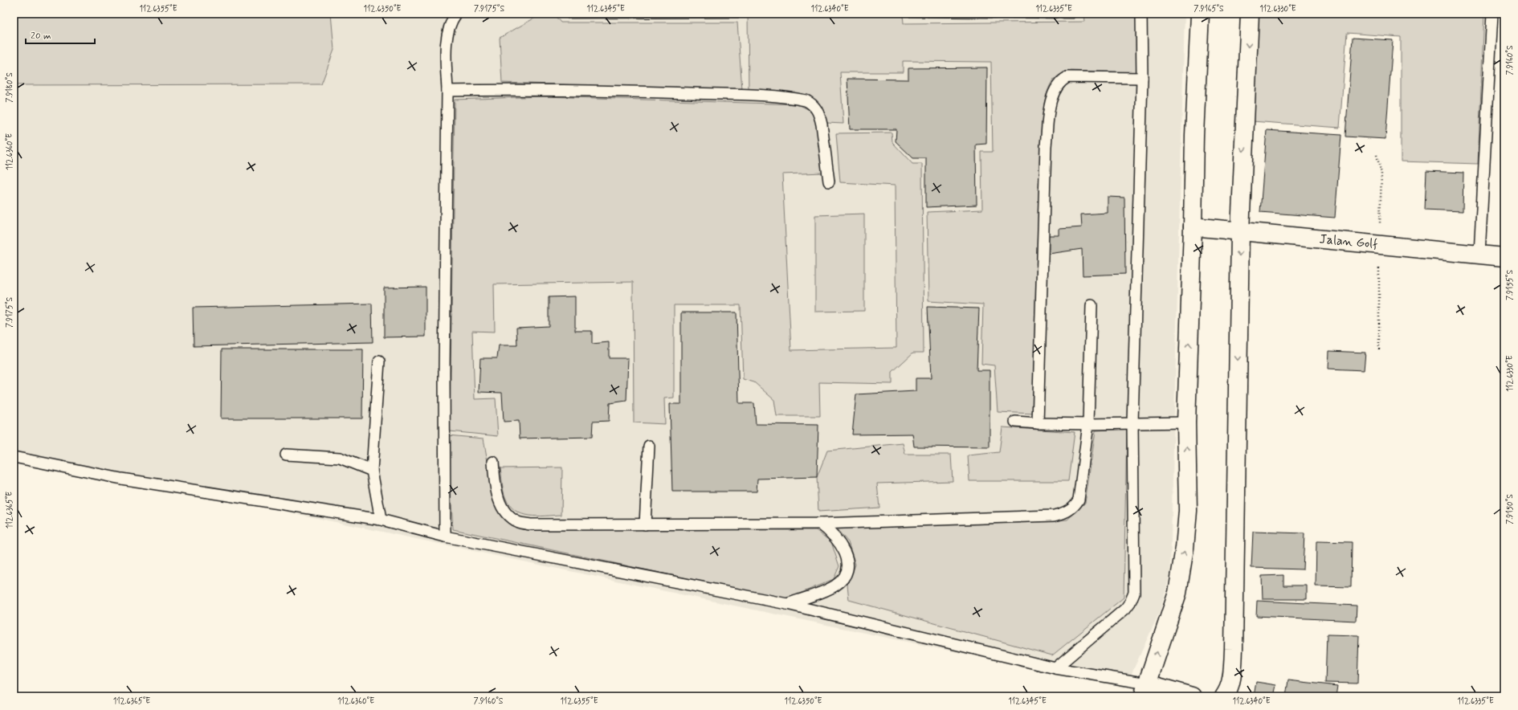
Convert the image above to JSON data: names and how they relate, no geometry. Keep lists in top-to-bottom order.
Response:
{
  "streets": {
    "street": ["Jalan Golf"]
  },
  "scale_bar": "20 m",
  "coordinates": [
    "112.6355°E",
    "112.6350°E",
    "7.9175°S",
    "112.6345°E",
    "112.6340°E",
    "112.6335°E",
    "7.9165°S",
    "112.6330°E",
    "7.9160°S",
    "7.9180°S",
    "112.6360°E",
    "7.9155°S",
    "7.9150°S",
    "112.6365°E"
  ]
}
